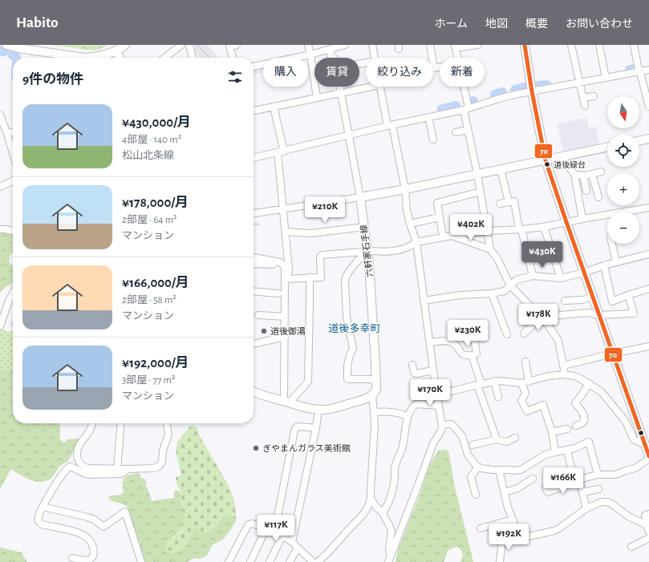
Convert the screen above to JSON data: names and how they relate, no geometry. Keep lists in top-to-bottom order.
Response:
{
  "streets": {
    "main road": ["六軒家石手線"]
  },
  "districts": ["道後多幸町"],
  "places": ["道後緑台", "道後御湯", "ぎやまんガラス美術館"],
  "lines": ["transit line 70"],
  "north": "bottom",
  "page": {
    "header": "Habito",
    "nav": [
      "ホーム",
      "地図",
      "概要",
      "お問い合わせ"
    ],
    "chip": [
      "購入",
      "賃貸",
      "絞り込み",
      "新着"
    ],
    "heading": "9件の物件",
    "map_buttons": ["+", "−"],
    "list": [
      {
        "name": "¥430,000/月",
        "note": "4部屋 · 140 m² · 松山北条線"
      },
      {
        "name": "¥178,000/月",
        "note": "2部屋 · 64 m² · マンション"
      },
      {
        "name": "¥166,000/月",
        "note": "2部屋 · 58 m² · マンション"
      },
      {
        "name": "¥192,000/月",
        "note": "3部屋 · 77 m² · マンション"
      }
    ],
    "price": [
      "¥210K",
      "¥402K",
      "¥430K",
      "¥178K",
      "¥230K",
      "¥170K",
      "¥166K",
      "¥117K",
      "¥192K"
    ]
  }
}
